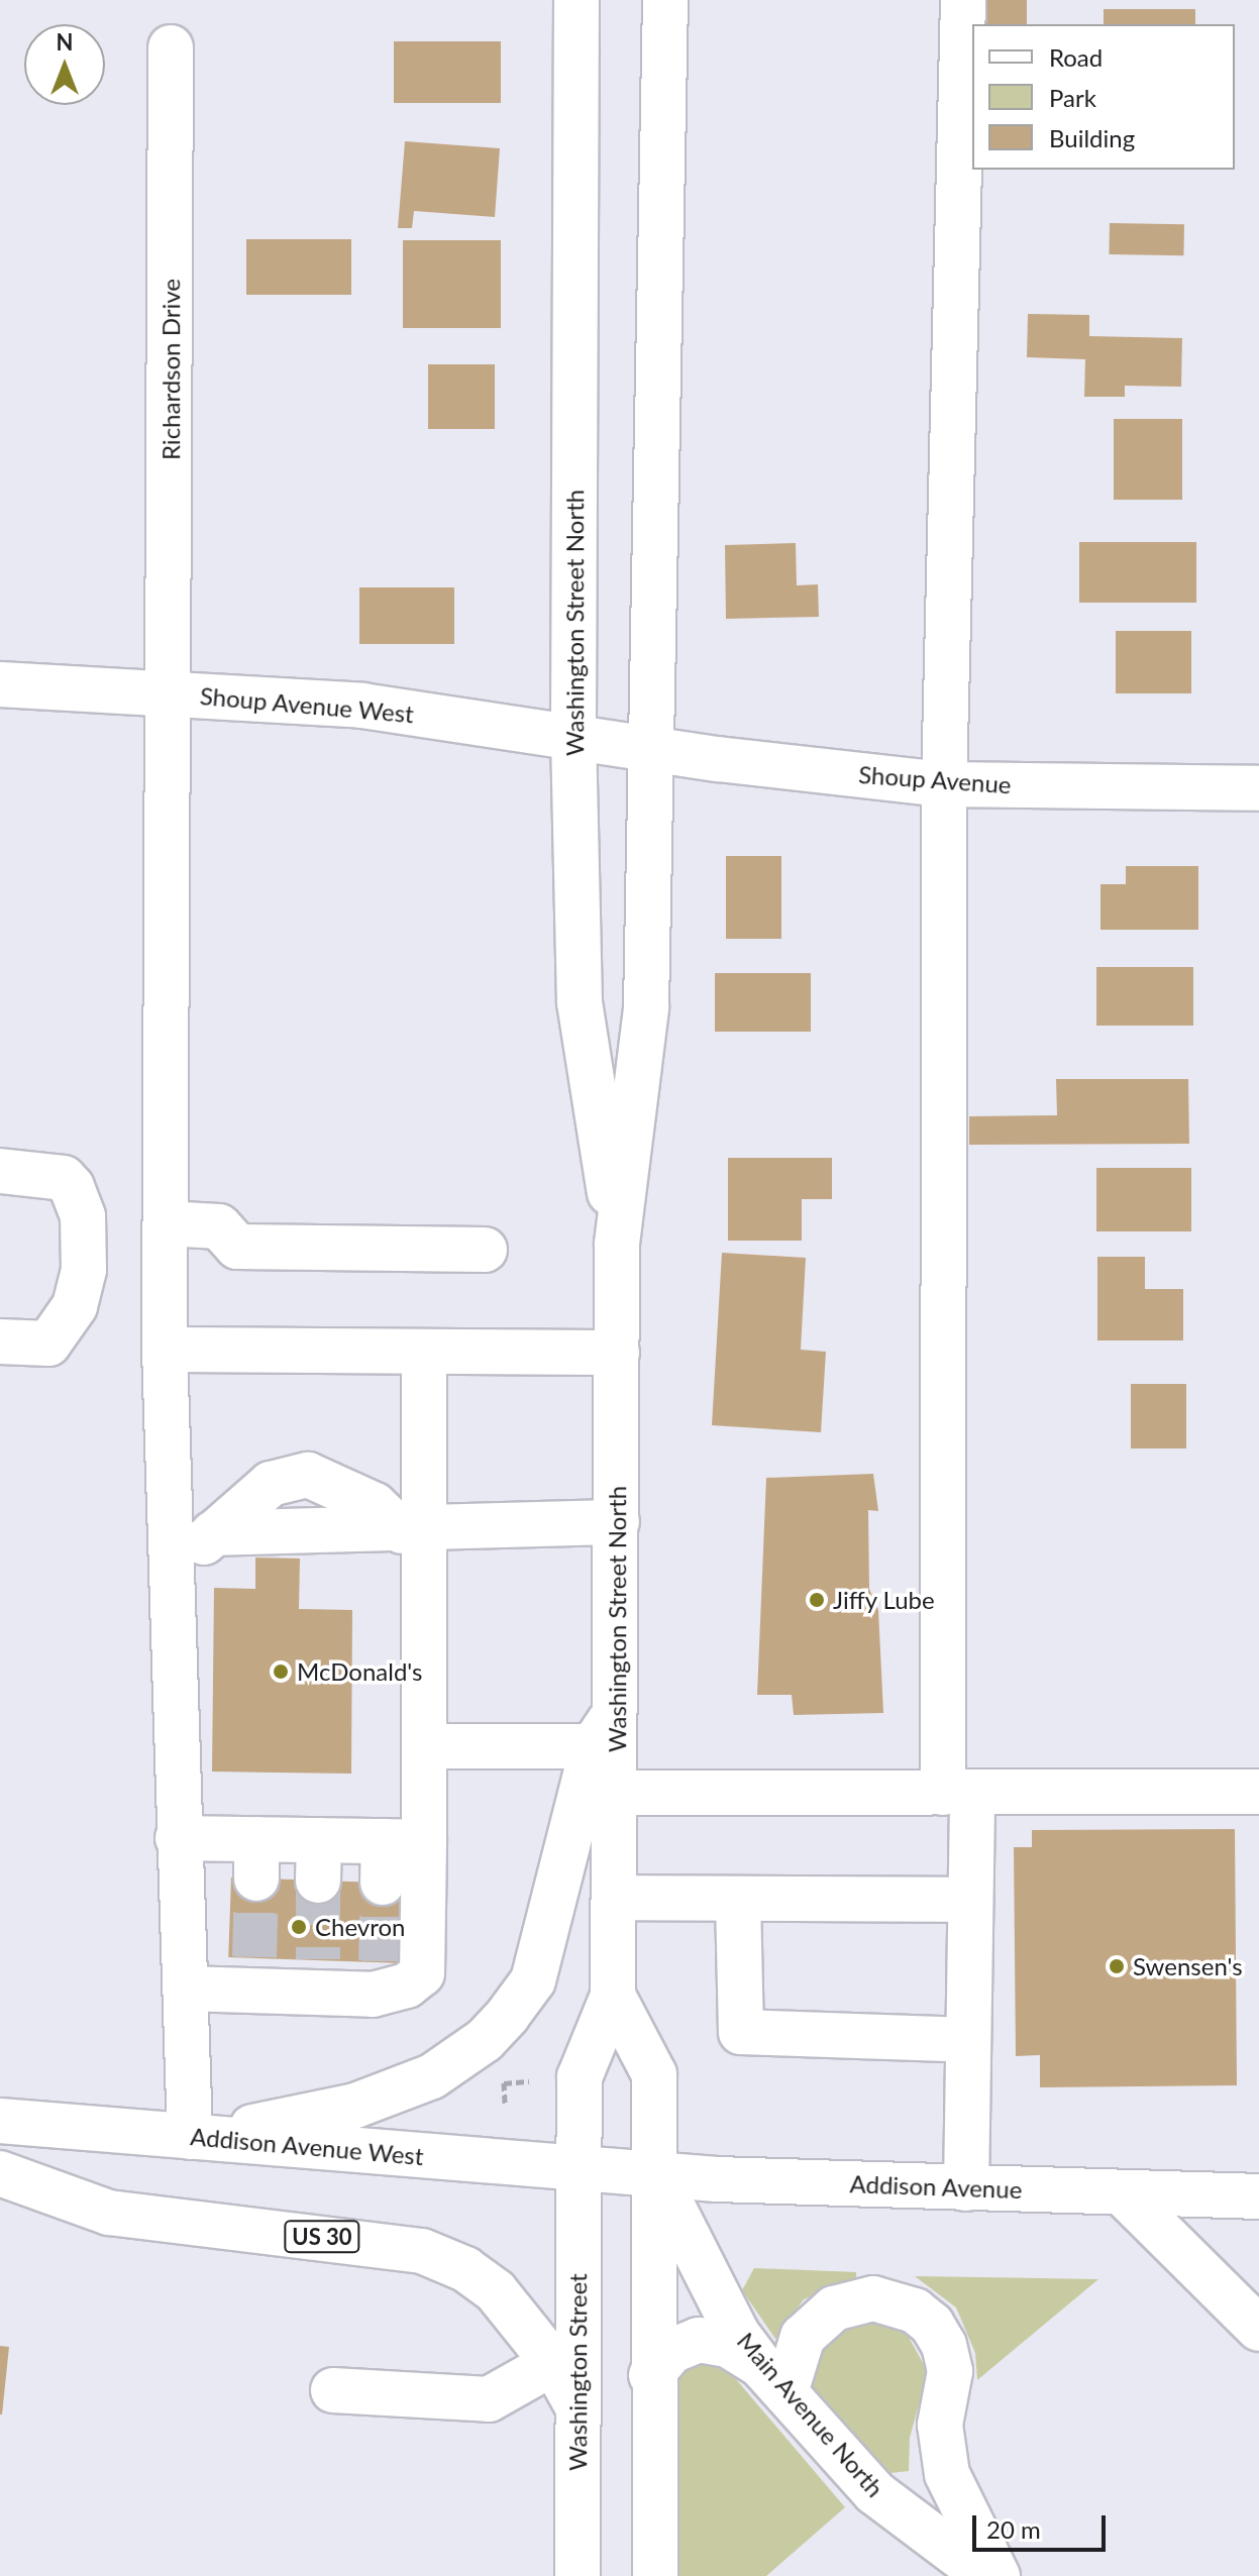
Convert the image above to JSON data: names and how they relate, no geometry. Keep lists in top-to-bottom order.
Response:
{
  "streets": {
    "main road": [
      "Richardson Drive",
      "Washington Street North",
      "Shoup Avenue West",
      "Shoup Avenue",
      "Addison Avenue West",
      "Addison Avenue",
      "US 30",
      "Washington Street",
      "Main Avenue North"
    ]
  },
  "crossings": [
    ["Richardson Drive", "Shoup Avenue West"],
    ["Richardson Drive", "Addison Avenue West"],
    ["Washington Street North", "Shoup Avenue West"],
    ["Washington Street North", "Shoup Avenue"],
    ["Washington Street North", "Addison Avenue West"],
    ["Washington Street North", "Addison Avenue"],
    ["Washington Street North", "Washington Street"],
    ["Washington Street North", "Main Avenue North"],
    ["Shoup Avenue West", "Shoup Avenue"],
    ["Addison Avenue West", "Addison Avenue"],
    ["Addison Avenue West", "Washington Street"],
    ["Addison Avenue West", "Main Avenue North"],
    ["Addison Avenue", "Washington Street"],
    ["Addison Avenue", "Main Avenue North"],
    ["US 30", "Washington Street"],
    ["Washington Street", "Main Avenue North"]
  ],
  "places": [
    "Jiffy Lube",
    "McDonald's",
    "Chevron",
    "Swensen's"
  ],
  "legend": ["Road", "Park", "Building"],
  "scale_bar": "20 m",
  "north": "top"
}
